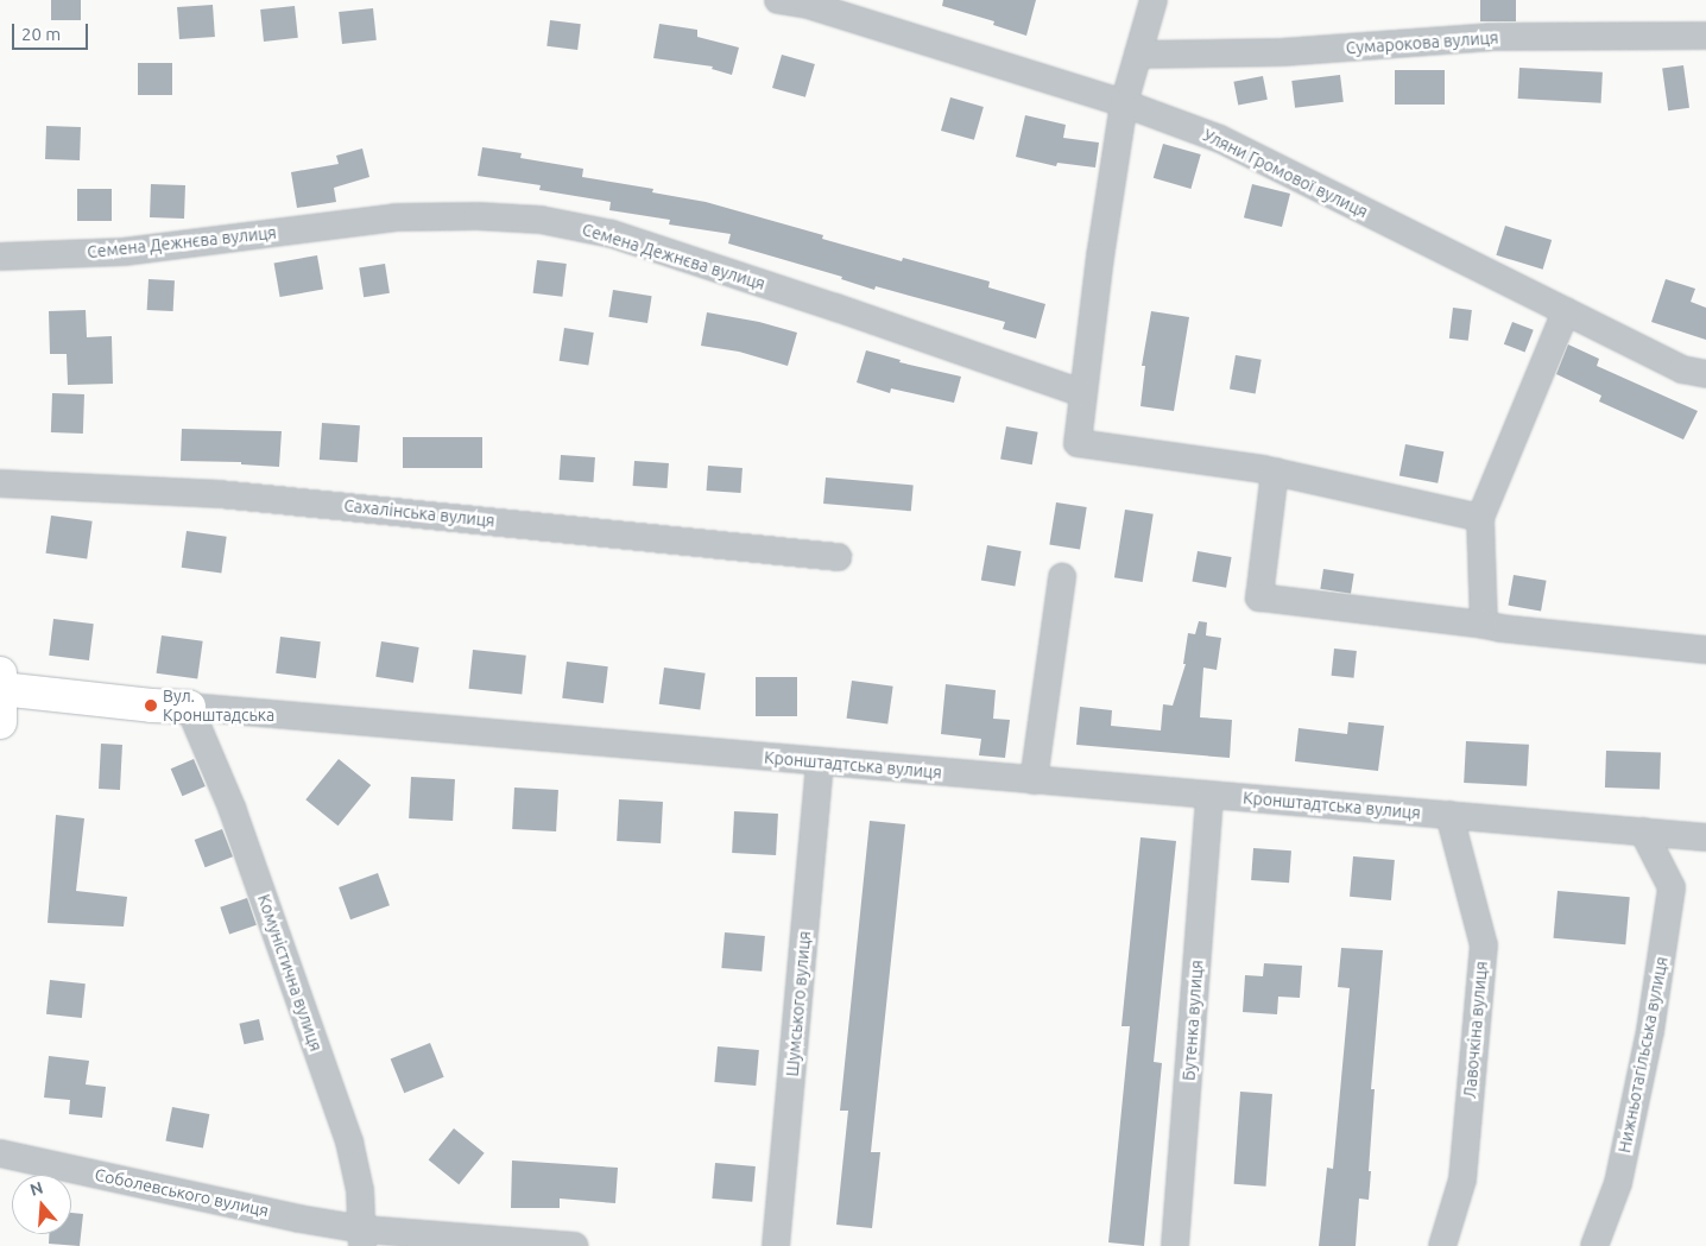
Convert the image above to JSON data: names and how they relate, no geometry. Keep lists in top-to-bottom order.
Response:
{
  "streets": {
    "street": [
      "Сумарокова вулиця",
      "Уляни Громової вулиця",
      "Семена Дежнєва вулиця",
      "Сахалінська вулиця",
      "Кронштадтська вулиця",
      "Комуністична вулиця",
      "Шумського вулиця",
      "Бутенка вулиця",
      "Лавочкіна вулиця",
      "Нижньотагільська вулиця",
      "Соболевського вулиця"
    ]
  },
  "crossings": [
    ["Кронштадтська вулиця", "Комуністична вулиця"],
    ["Кронштадтська вулиця", "Шумського вулиця"],
    ["Кронштадтська вулиця", "Бутенка вулиця"],
    ["Кронштадтська вулиця", "Лавочкіна вулиця"],
    ["Кронштадтська вулиця", "Нижньотагільська вулиця"],
    ["Комуністична вулиця", "Соболевського вулиця"]
  ],
  "places": ["Вул. Кронштадська"],
  "scale_bar": "20 m",
  "north": "top"
}
